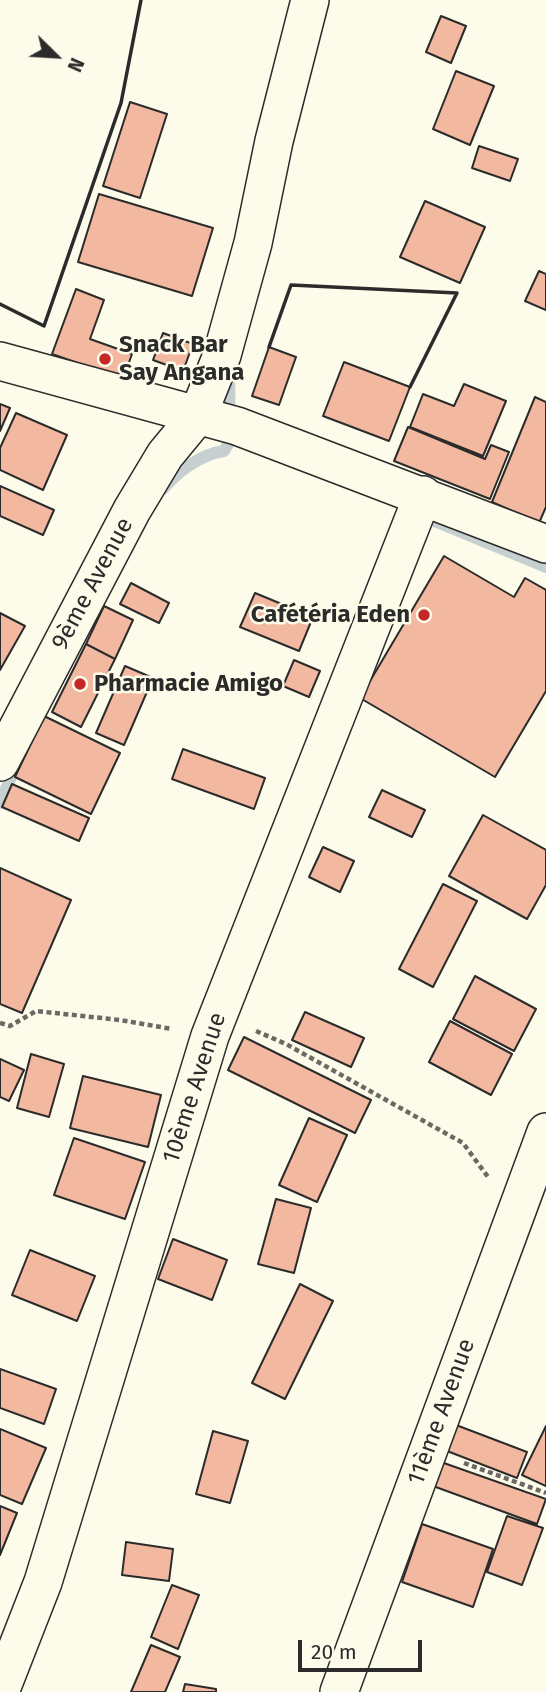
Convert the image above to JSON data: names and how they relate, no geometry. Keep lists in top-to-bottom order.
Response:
{
  "streets": {
    "street": ["9ème Avenue", "10ème Avenue", "11ème Avenue"]
  },
  "places": ["Snack Bar Say Angana", "Cafétéria Eden", "Pharmacie Amigo"],
  "scale_bar": "20 m",
  "north": "bottom right"
}
